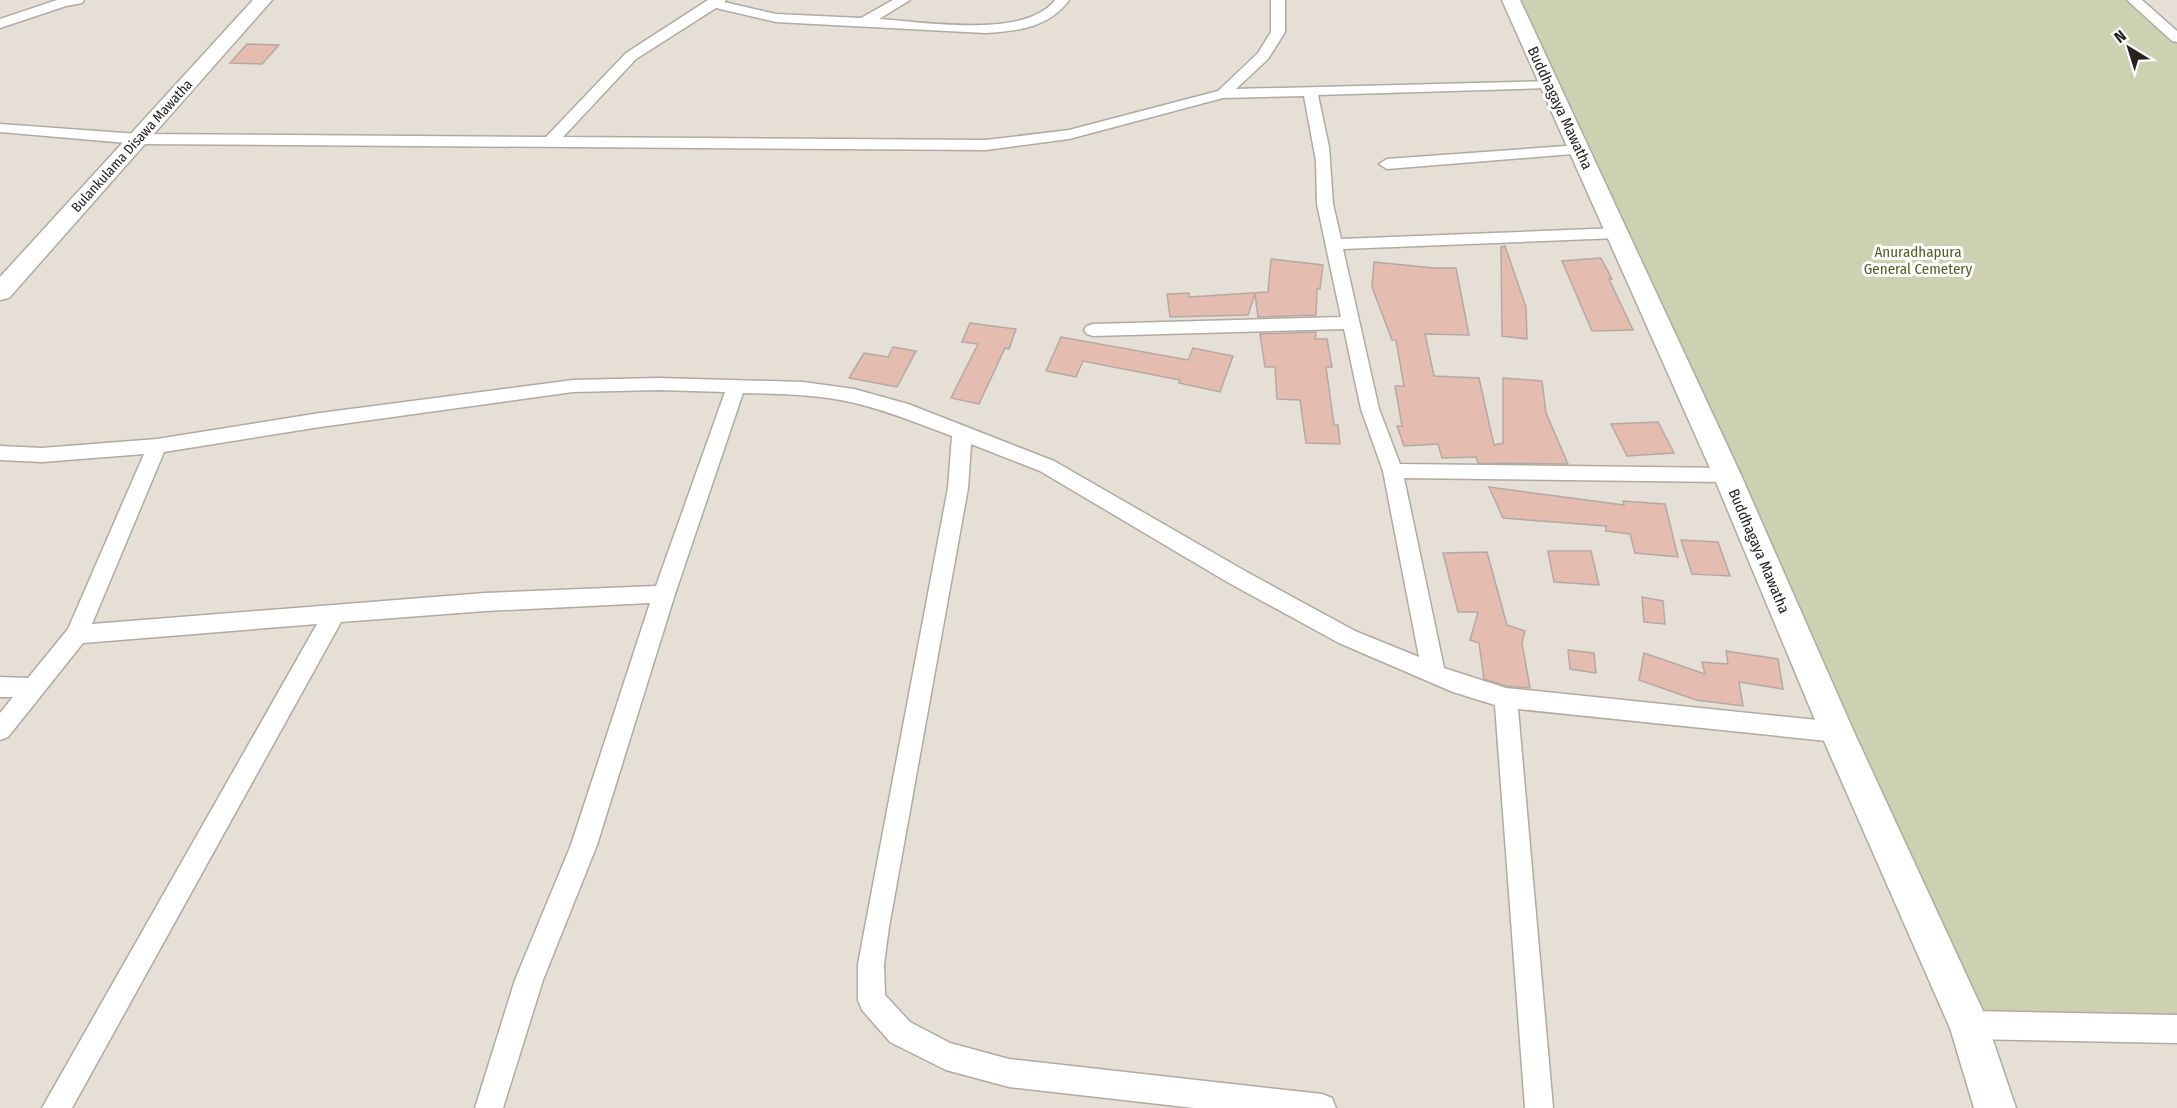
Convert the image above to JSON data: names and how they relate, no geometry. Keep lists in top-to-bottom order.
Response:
{
  "streets": {
    "main road": ["Buddhagaya Mawatha", "Bulankulama Disawa Mawatha"]
  },
  "parks": ["Anuradhapura General Cemetery"],
  "north": "top left"
}
